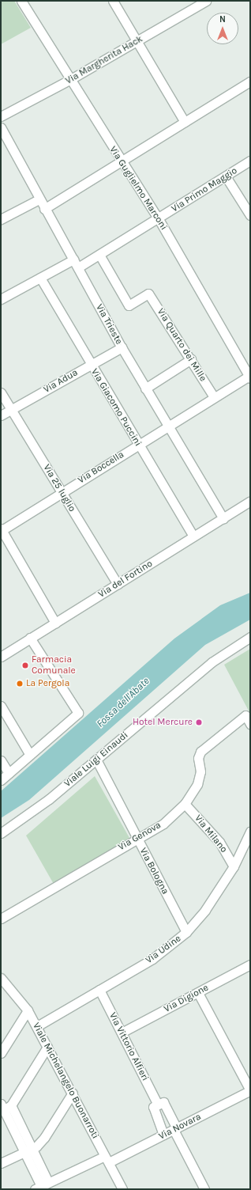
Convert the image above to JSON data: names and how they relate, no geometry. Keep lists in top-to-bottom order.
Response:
{
  "streets": {
    "street": [
      "Via Margherita Hack",
      "Via Guglielmo Marconi",
      "Via Primo Maggio",
      "Via Trieste",
      "Via Quarto dei Mille",
      "Via Adua",
      "Via Giacomo Puccini",
      "Via Boccella",
      "Via 25 luglio",
      "Via del Fortino",
      "Viale Luigi Einaudi",
      "Via Milano",
      "Via Genova",
      "Via Bologna",
      "Via Udine",
      "Via Digione",
      "Via Vittorio Alfieri",
      "Viale Michelangelo Buonarroti",
      "Via Novara"
    ]
  },
  "crossings": [
    ["Via Margherita Hack", "Via Guglielmo Marconi"],
    ["Via Guglielmo Marconi", "Via Primo Maggio"],
    ["Via Guglielmo Marconi", "Via Boccella"],
    ["Via Primo Maggio", "Via Trieste"],
    ["Via Primo Maggio", "Via Quarto dei Mille"],
    ["Via Trieste", "Via Adua"],
    ["Via Trieste", "Via Boccella"],
    ["Via Trieste", "Via del Fortino"],
    ["Via Quarto dei Mille", "Via Boccella"],
    ["Via Adua", "Via Giacomo Puccini"],
    ["Via Adua", "Via 25 luglio"],
    ["Via Giacomo Puccini", "Via Boccella"],
    ["Via Giacomo Puccini", "Via del Fortino"],
    ["Via Boccella", "Via 25 luglio"],
    ["Via 25 luglio", "Via del Fortino"],
    ["Viale Luigi Einaudi", "Via Bologna"],
    ["Via Milano", "Via Genova"],
    ["Via Milano", "Via Udine"],
    ["Via Genova", "Via Bologna"],
    ["Via Bologna", "Via Udine"],
    ["Via Udine", "Via Vittorio Alfieri"],
    ["Via Udine", "Viale Michelangelo Buonarroti"],
    ["Via Digione", "Via Vittorio Alfieri"],
    ["Viale Michelangelo Buonarroti", "Via Novara"]
  ],
  "water": ["Fossa dell'Abate"],
  "places": ["Farmacia Comunale", "La Pergola", "Hotel Mercure"],
  "north": "top"
}
